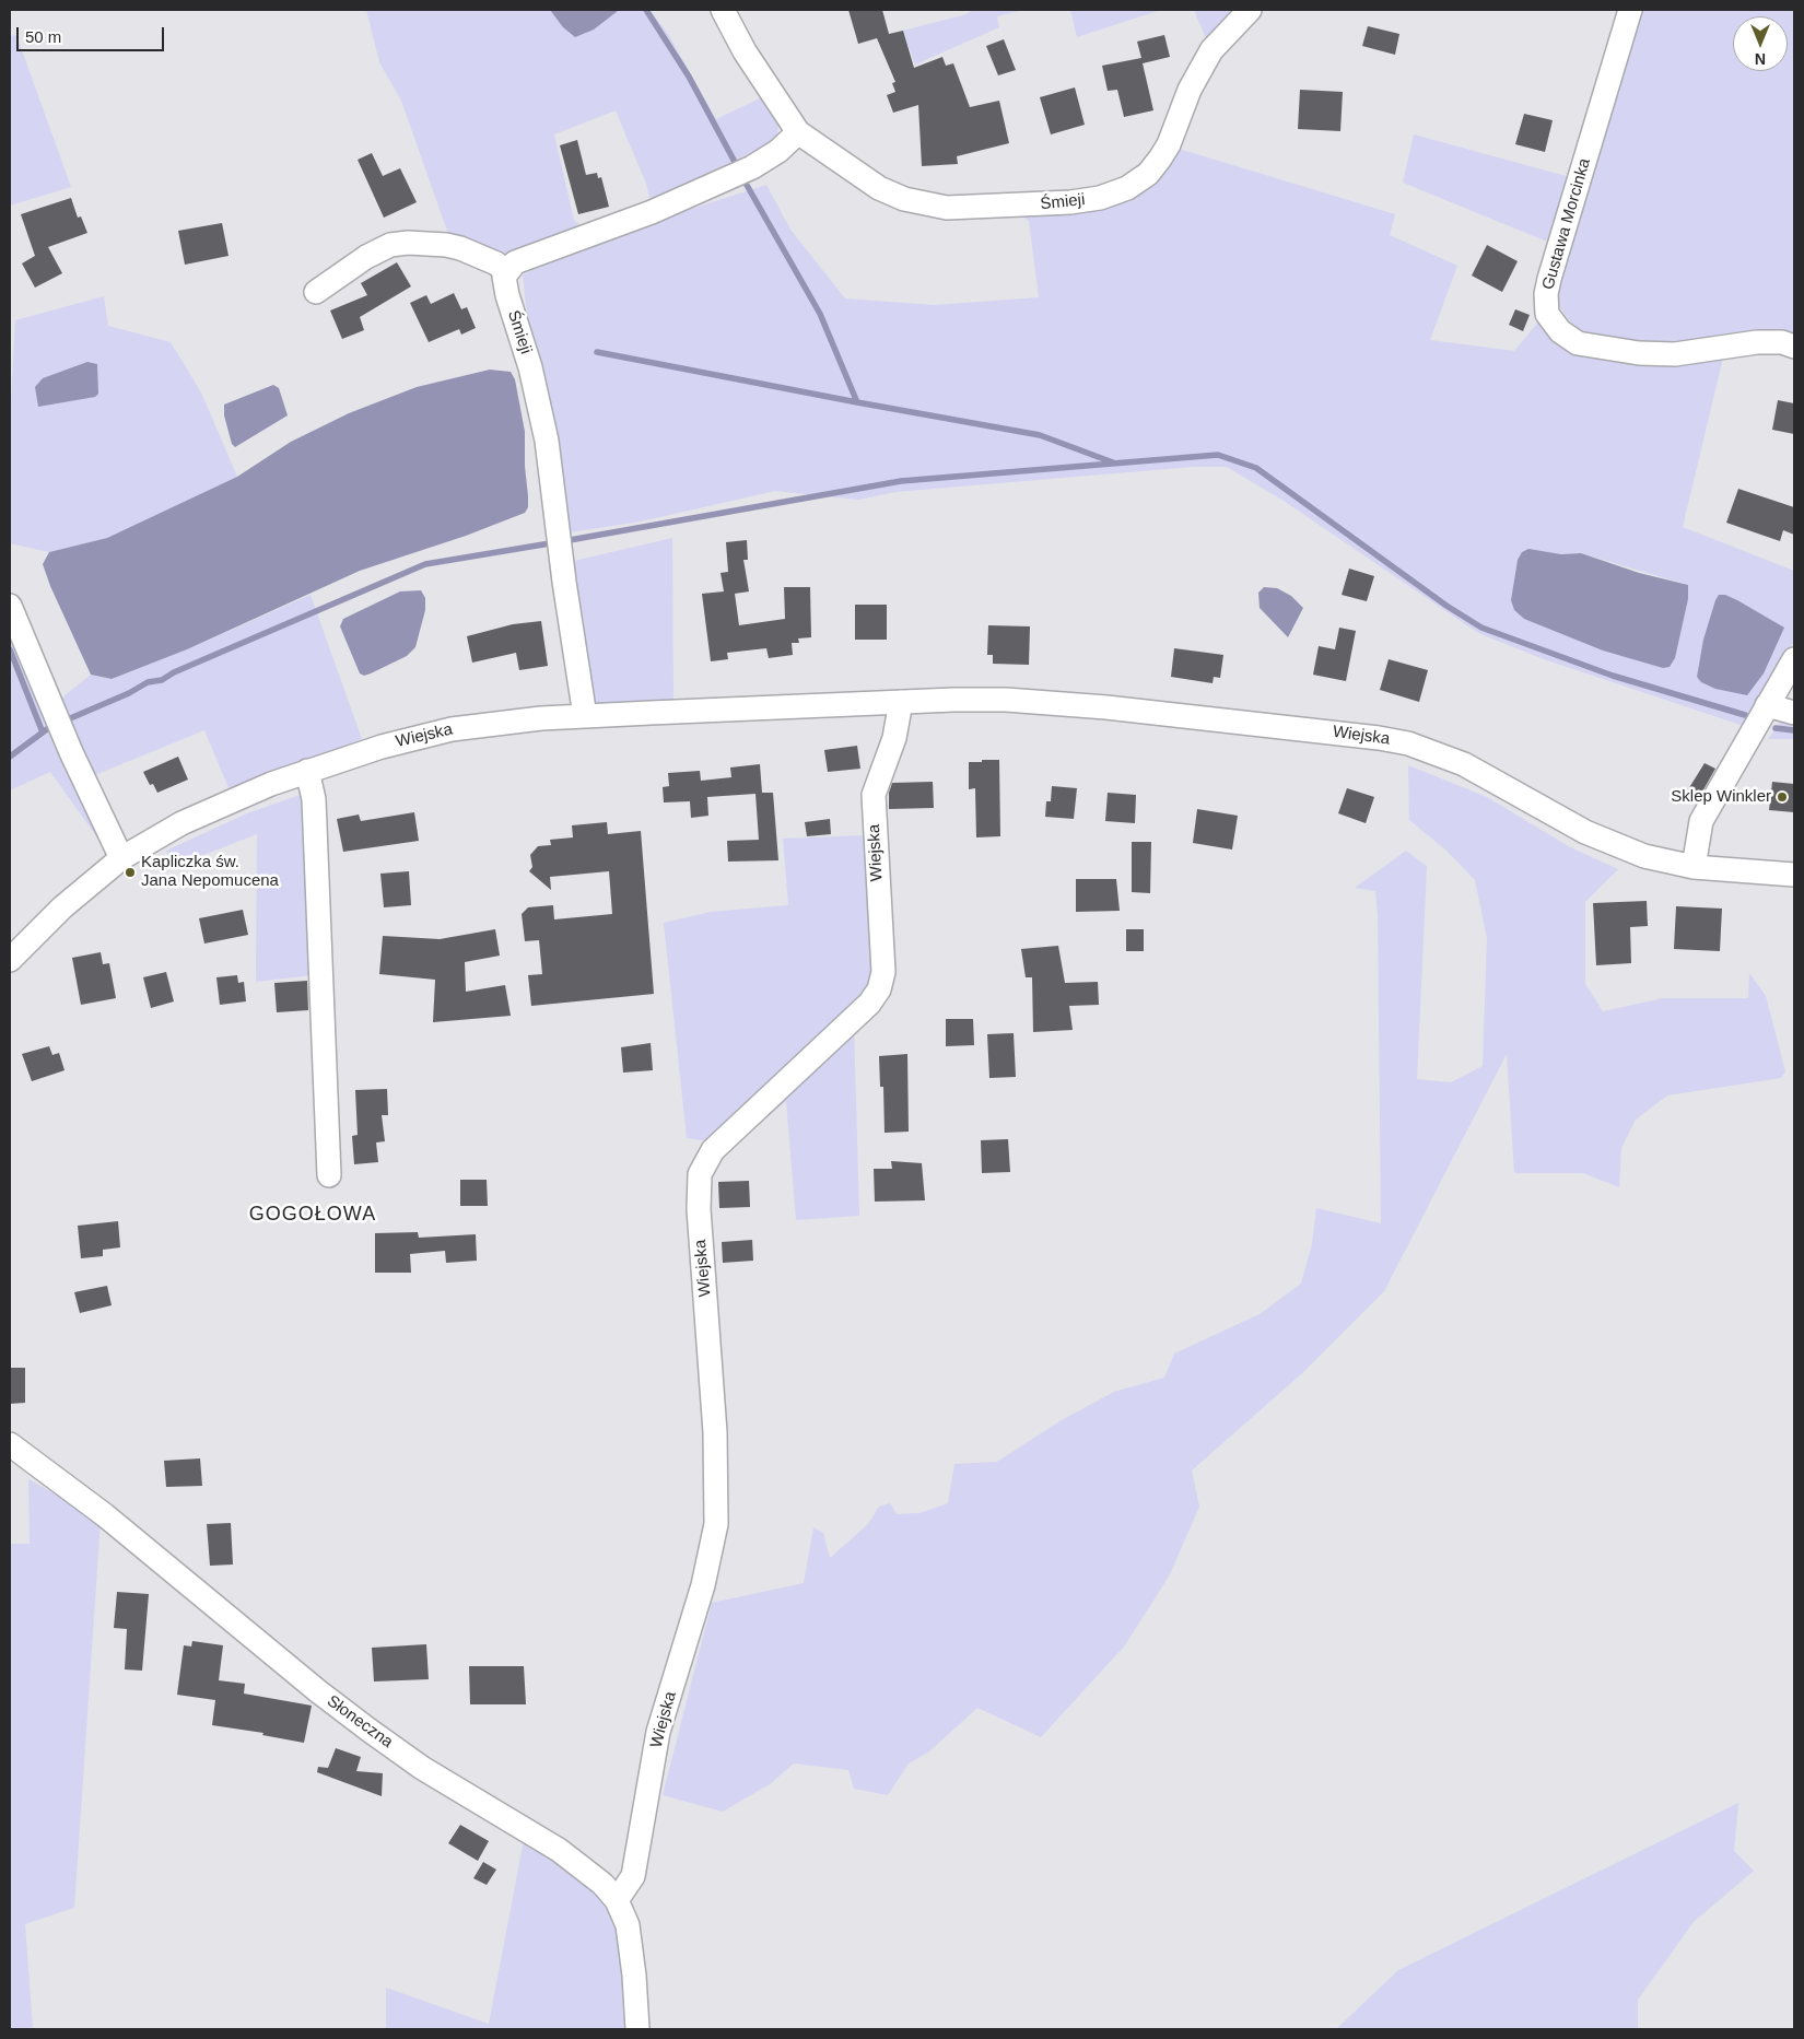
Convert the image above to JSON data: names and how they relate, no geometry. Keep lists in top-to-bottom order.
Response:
{
  "streets": {
    "street": [
      "Śmieji",
      "Gustawa Morcinka",
      "Wiejska",
      "Słoneczna"
    ]
  },
  "crossings": [
    ["Śmieji", "Wiejska"],
    ["Wiejska", "Słoneczna"]
  ],
  "districts": ["GOGOŁOWA"],
  "places": ["Sklep Winkler", "Kapliczka św. Jana Nepomucena"],
  "scale_bar": "50 m",
  "north": "bottom"
}
